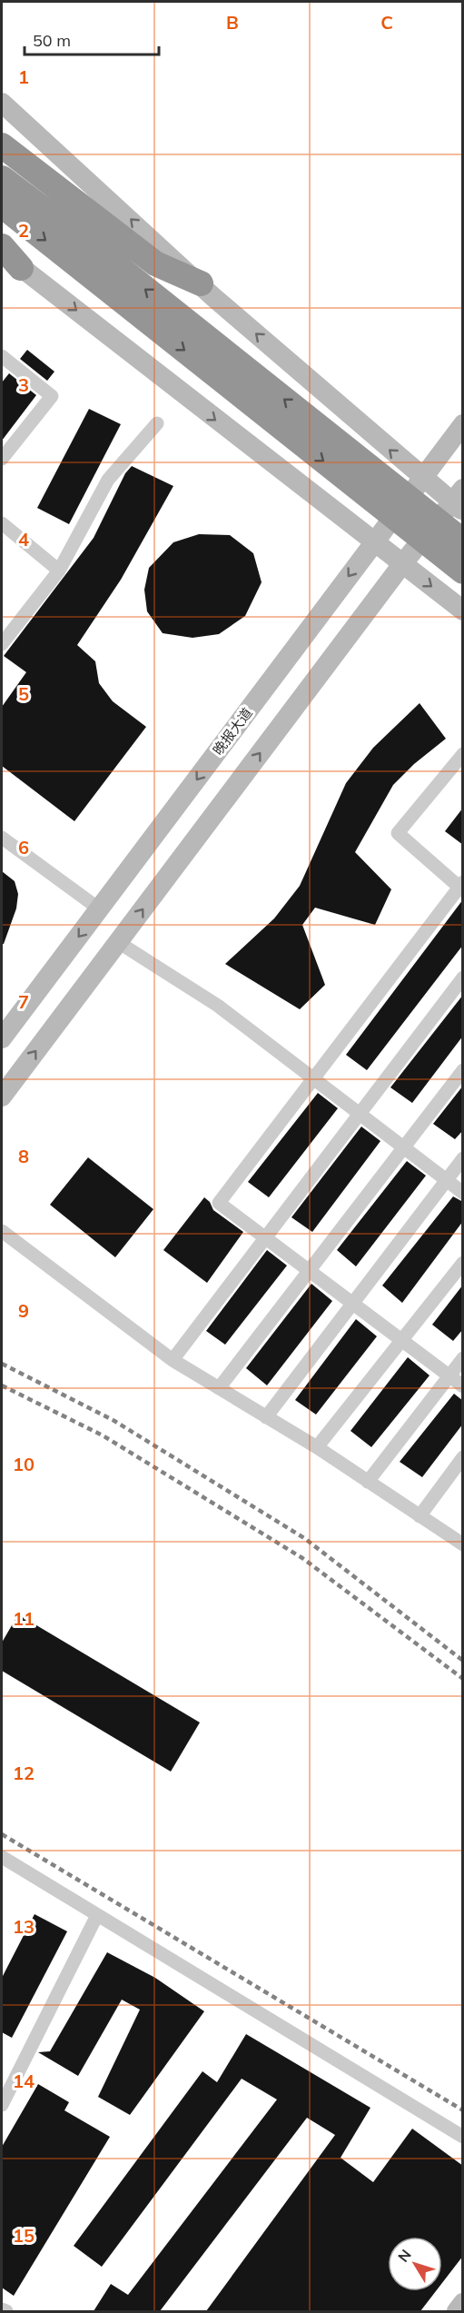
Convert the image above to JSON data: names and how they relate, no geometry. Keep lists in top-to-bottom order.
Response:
{
  "streets": {
    "main road": ["晚报大道"]
  },
  "scale_bar": "50 m",
  "north": "top left",
  "grid": {
    "columns": ["B", "C"],
    "rows": [
      "1",
      "2",
      "3",
      "4",
      "5",
      "6",
      "7",
      "8",
      "9",
      "10",
      "11",
      "12",
      "13",
      "14",
      "15"
    ]
  }
}
